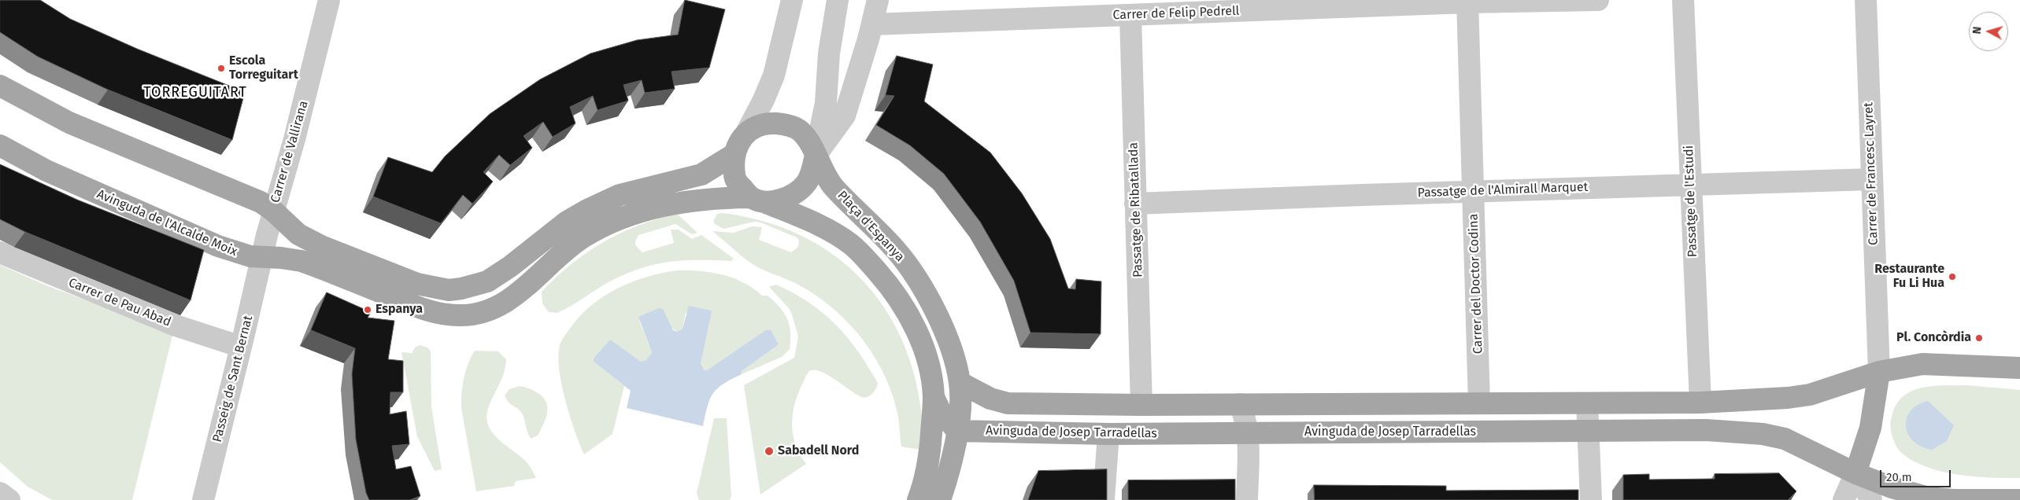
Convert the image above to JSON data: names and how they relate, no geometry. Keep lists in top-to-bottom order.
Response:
{
  "streets": {
    "main road": ["Avinguda de l'Alcalde Moix", "Plaça d'Espanya", "Avinguda de Josep Tarradellas"],
    "street": [
      "Carrer de Felip Pedrell",
      "Carrer de Vallirana",
      "Carrer de Francesc Layret",
      "Passatge de l'Almirall Marquet",
      "Passatge de l'Estudi",
      "Passatge de Ribatallada",
      "Carrer del Doctor Codina",
      "Carrer de Pau Abad",
      "Passeig de Sant Bernat"
    ]
  },
  "crossings": [
    ["Carrer de Felip Pedrell", "Passatge de Ribatallada"],
    ["Carrer de Felip Pedrell", "Carrer del Doctor Codina"],
    ["Carrer de Vallirana", "Avinguda de l'Alcalde Moix"],
    ["Carrer de Vallirana", "Passeig de Sant Bernat"],
    ["Carrer de Francesc Layret", "Passatge de l'Almirall Marquet"],
    ["Passatge de l'Almirall Marquet", "Passatge de l'Estudi"],
    ["Passatge de l'Almirall Marquet", "Passatge de Ribatallada"],
    ["Passatge de l'Almirall Marquet", "Carrer del Doctor Codina"],
    ["Avinguda de l'Alcalde Moix", "Plaça d'Espanya"],
    ["Avinguda de l'Alcalde Moix", "Passeig de Sant Bernat"],
    ["Plaça d'Espanya", "Avinguda de Josep Tarradellas"],
    ["Carrer de Pau Abad", "Passeig de Sant Bernat"]
  ],
  "districts": ["TORREGUITART"],
  "places": [
    "Escola Torreguitart",
    "Restaurante Fu Li Hua",
    "Espanya",
    "Pl. Concòrdia",
    "Sabadell Nord"
  ],
  "scale_bar": "20 m",
  "north": "left"
}
